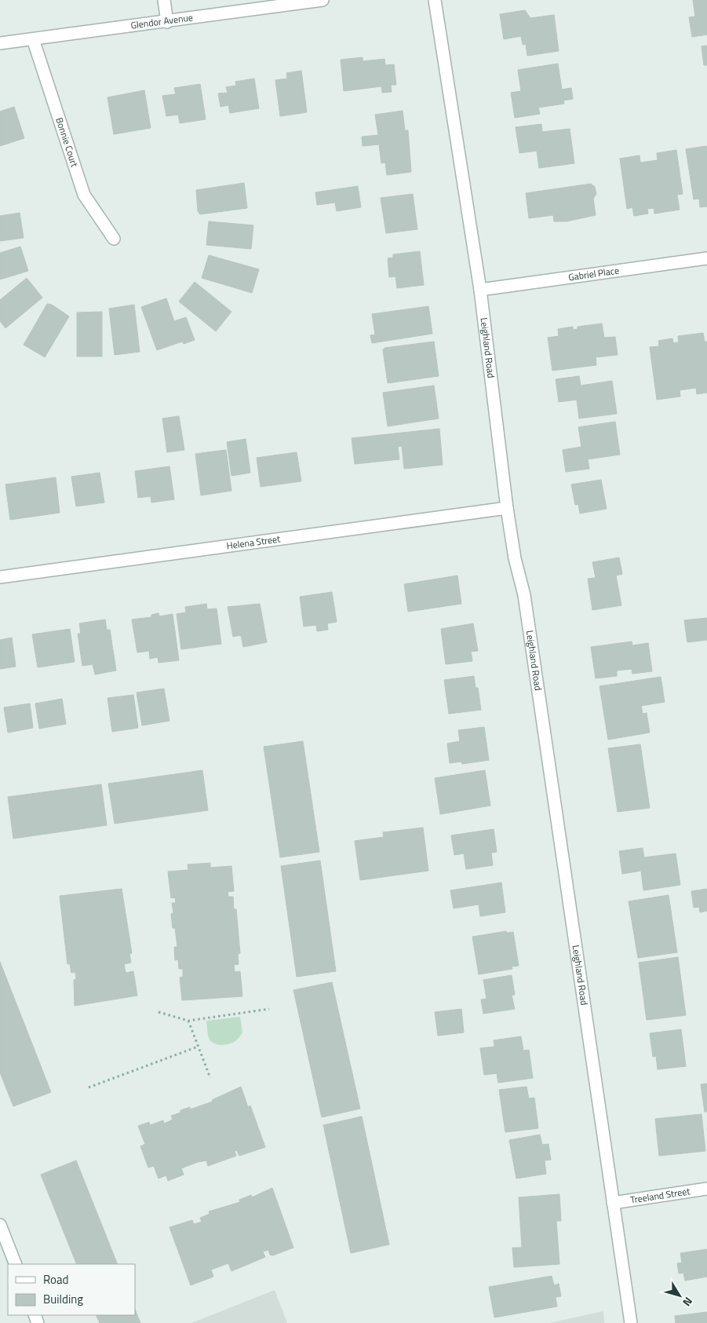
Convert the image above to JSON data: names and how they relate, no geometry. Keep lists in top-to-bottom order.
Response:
{
  "streets": {
    "street": [
      "Glendor Avenue",
      "Bonnie Court",
      "Gabriel Place",
      "Leighland Road",
      "Helena Street",
      "Treeland Street"
    ]
  },
  "crossings": [
    ["Glendor Avenue", "Bonnie Court"],
    ["Gabriel Place", "Leighland Road"],
    ["Leighland Road", "Helena Street"],
    ["Leighland Road", "Treeland Street"]
  ],
  "legend": ["Road", "Building"],
  "north": "bottom right"
}
